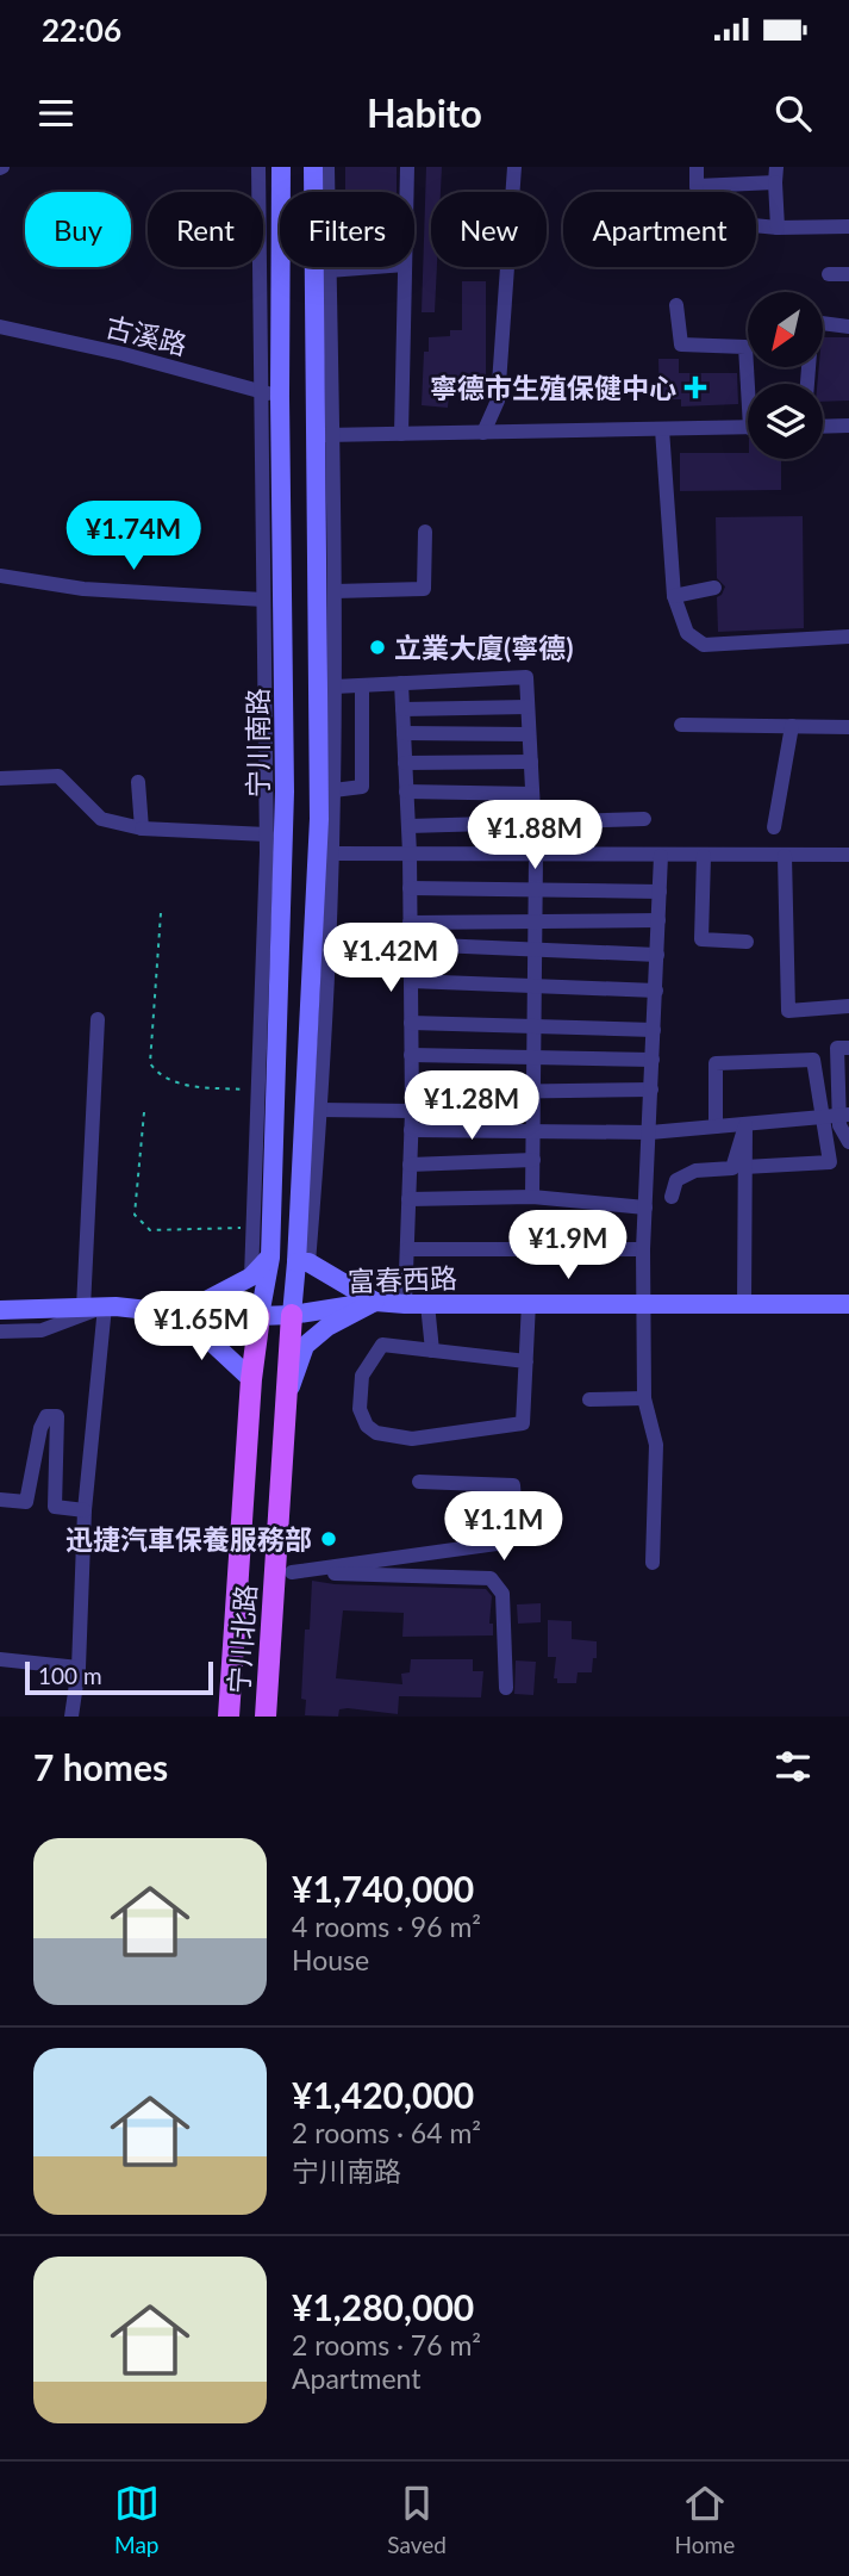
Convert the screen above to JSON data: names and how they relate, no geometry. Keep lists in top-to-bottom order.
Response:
{
  "streets": {
    "main road": ["宁川南路", "富春西路", "宁川北路"],
    "street": ["古溪路"]
  },
  "crossings": [
    ["古溪路", "宁川南路"],
    ["宁川南路", "富春西路"],
    ["宁川南路", "宁川北路"],
    ["富春西路", "宁川北路"]
  ],
  "places": {
    "health": ["寧德市生殖保健中心"],
    "other": ["立業大廈(寧德)", "迅捷汽車保養服務部"]
  },
  "scale_bar": "100 m",
  "north": "bottom left",
  "page": {
    "status": "22:06",
    "header": "Habito",
    "chip": [
      "Buy",
      "Rent",
      "Filters",
      "New",
      "Apartment"
    ],
    "price": [
      "¥1.74M",
      "¥1.88M",
      "¥1.42M",
      "¥1.28M",
      "¥1.9M",
      "¥1.65M",
      "¥1.1M"
    ],
    "scale": "100 m",
    "heading": "7 homes",
    "list": [
      {
        "name": "¥1,740,000",
        "note": "4 rooms · 96 m² · House"
      },
      {
        "name": "¥1,420,000",
        "note": "2 rooms · 64 m² · 宁川南路"
      },
      {
        "name": "¥1,280,000",
        "note": "2 rooms · 76 m² · Apartment"
      }
    ],
    "tabs": ["Map", "Saved", "Home"]
  }
}
